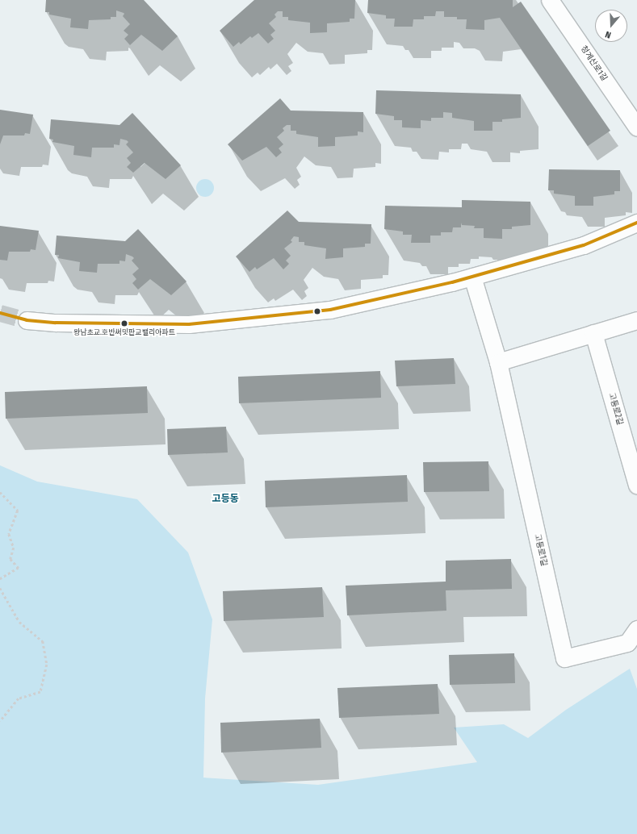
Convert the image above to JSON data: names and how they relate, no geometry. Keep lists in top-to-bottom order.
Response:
{
  "streets": {
    "street": ["청계산로1길", "고등로2길", "고등로1길"]
  },
  "districts": ["고등동"],
  "places": ["왕남초교.호반써밋판교밸리아파트"],
  "north": "bottom"
}
